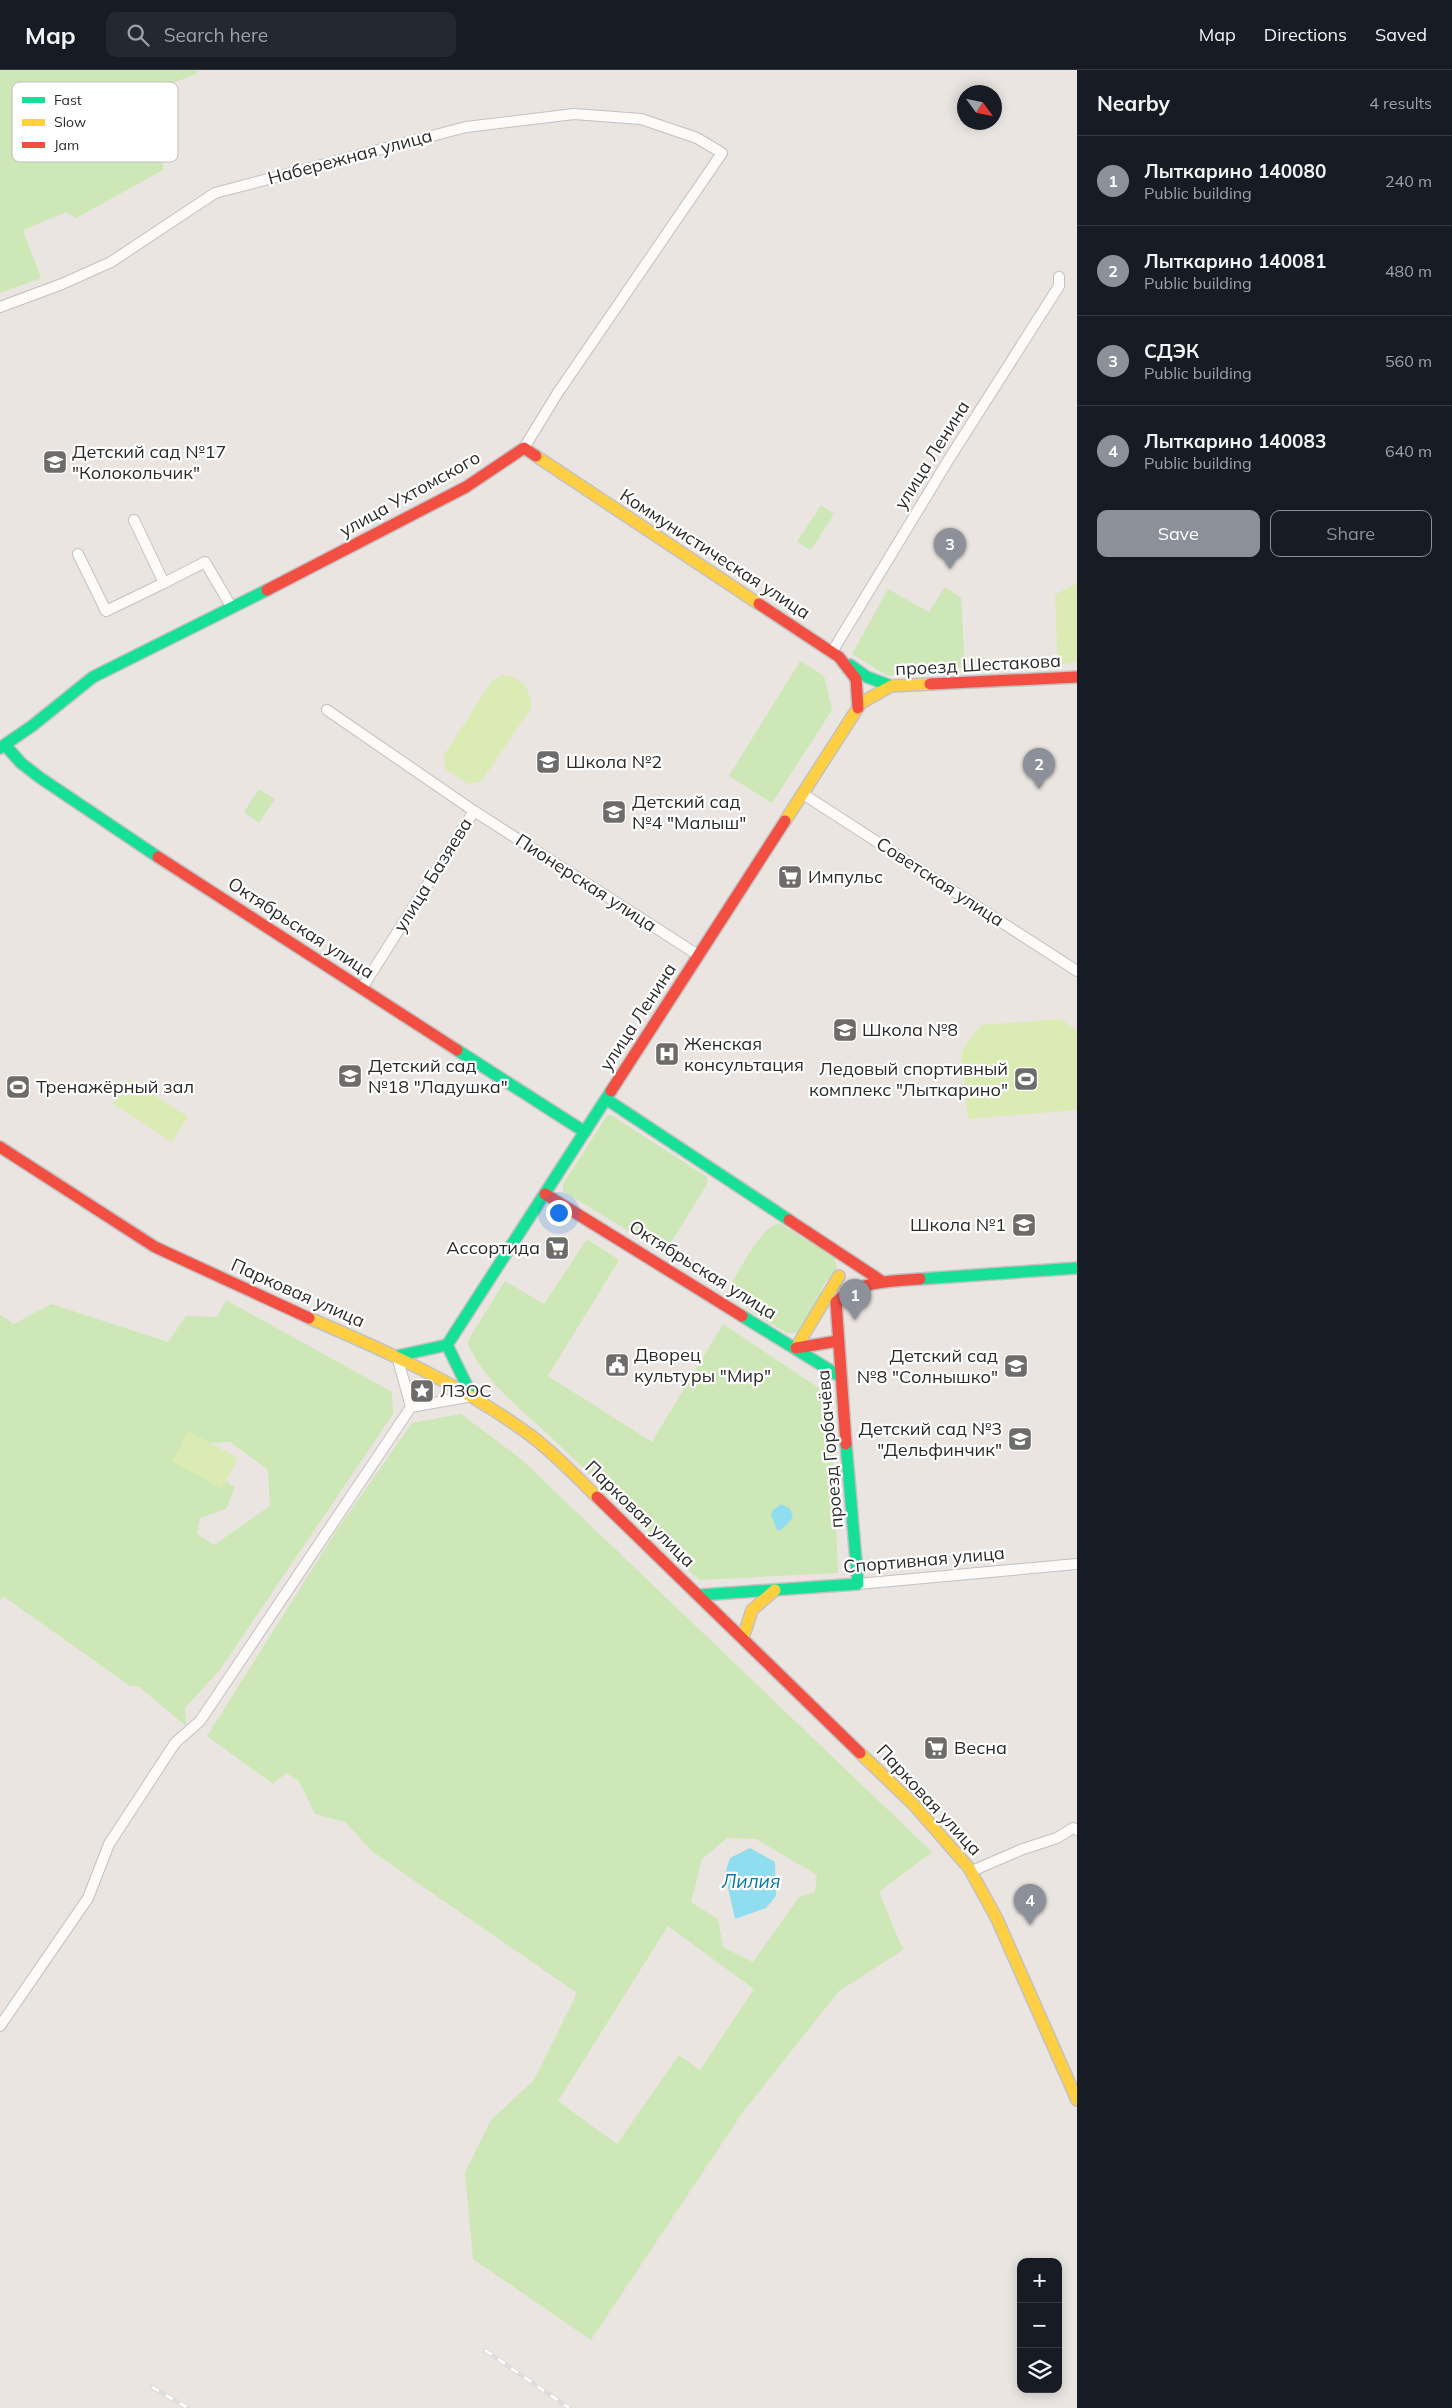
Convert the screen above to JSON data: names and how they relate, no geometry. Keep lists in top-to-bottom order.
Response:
{
  "streets": {
    "street": [
      "Набережная улица",
      "улица Ленина",
      "улица Ухтомского",
      "Коммунистическая улица",
      "проезд Шестакова",
      "улица Базяева",
      "Советская улица",
      "Пионерская улица",
      "Октябрьская улица",
      "Парковая улица",
      "проезд Горбачёва",
      "Спортивная улица"
    ]
  },
  "crossings": [
    ["Набережная улица", "улица Ухтомского"],
    ["улица Ленина", "Коммунистическая улица"],
    ["улица Ленина", "проезд Шестакова"],
    ["улица Ленина", "Советская улица"],
    ["улица Ленина", "Пионерская улица"],
    ["улица Ленина", "Октябрьская улица"],
    ["улица Ухтомского", "Коммунистическая улица"],
    ["улица Ухтомского", "Октябрьская улица"],
    ["Коммунистическая улица", "проезд Шестакова"],
    ["улица Базяева", "Пионерская улица"],
    ["улица Базяева", "Октябрьская улица"],
    ["Октябрьская улица", "проезд Горбачёва"],
    ["Парковая улица", "Спортивная улица"],
    ["проезд Горбачёва", "Спортивная улица"]
  ],
  "water": ["Лилия"],
  "places": {
    "school or university": [
      "Детский сад №17 \"Колокольчик\"",
      "Школа №2",
      "Детский сад №4 \"Малыш\"",
      "Школа №8",
      "Детский сад №18 \"Ладушка\"",
      "Школа №1",
      "Детский сад №8 \"Солнышко\"",
      "Детский сад №3 \"Дельфинчик\""
    ],
    "supermarket": ["Импульс", "Ассортида", "Весна"],
    "hospital": ["Женская консультация"],
    "sports": ["Ледовый спортивный комплекс \"Лыткарино\"", "Тренажёрный зал"],
    "public building": ["Дворец культуры \"Мир\""],
    "place": ["ЛЗОС"]
  },
  "legend": ["Fast", "Slow", "Jam"],
  "north": "bottom right",
  "page": {
    "header": "Map",
    "search": "Search here",
    "nav": ["Map", "Directions", "Saved"],
    "heading": ["Nearby", "4 results"],
    "list": [
      {
        "mark": "1",
        "name": "Лыткарино 140080",
        "note": "Public building",
        "value": "240 m"
      },
      {
        "mark": "2",
        "name": "Лыткарино 140081",
        "note": "Public building",
        "value": "480 m"
      },
      {
        "mark": "3",
        "name": "СДЭК",
        "note": "Public building",
        "value": "560 m"
      },
      {
        "mark": "4",
        "name": "Лыткарино 140083",
        "note": "Public building",
        "value": "640 m"
      }
    ],
    "buttons": ["Save", "Share"],
    "pins": [
      "3",
      "2",
      "1",
      "4"
    ],
    "map_buttons": ["+", "−"]
  }
}
